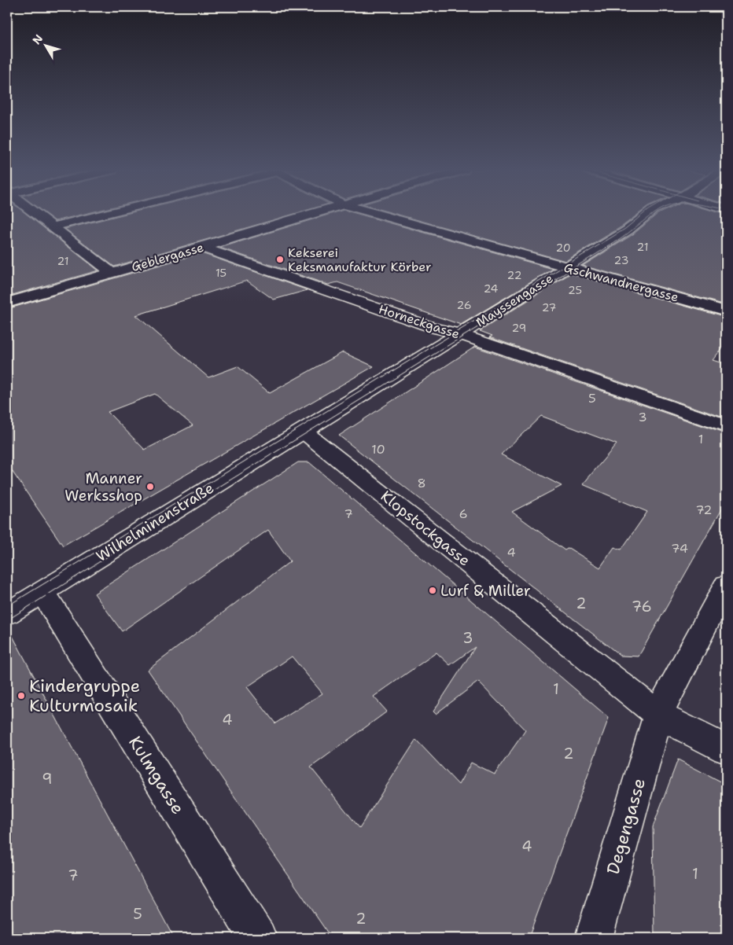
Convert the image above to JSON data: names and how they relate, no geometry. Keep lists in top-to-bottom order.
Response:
{
  "streets": {
    "street": [
      "Geblergasse",
      "Gschwandnergasse",
      "Mayssengasse",
      "Horneckgasse",
      "Wilhelminenstraße",
      "Klopstockgasse",
      "Kulmgasse",
      "Degengasse"
    ]
  },
  "crossings": [
    ["Geblergasse", "Horneckgasse"],
    ["Gschwandnergasse", "Mayssengasse"],
    ["Mayssengasse", "Horneckgasse"],
    ["Mayssengasse", "Wilhelminenstraße"],
    ["Mayssengasse", "Klopstockgasse"],
    ["Wilhelminenstraße", "Klopstockgasse"],
    ["Wilhelminenstraße", "Kulmgasse"],
    ["Klopstockgasse", "Degengasse"]
  ],
  "places": [
    "Kekserei Keksmanufaktur Körber",
    "Manner Werksshop",
    "Lurf & Miller",
    "Kindergruppe Kulturmosaik"
  ],
  "house_numbers": [
    "21",
    "20",
    "23",
    "21",
    "15",
    "22",
    "24",
    "25",
    "26",
    "27",
    "29",
    "5",
    "3",
    "1",
    "10",
    "8",
    "72",
    "7",
    "6",
    "74",
    "4",
    "2",
    "76",
    "3",
    "1",
    "4",
    "2",
    "9",
    "4",
    "1",
    "7",
    "5",
    "2"
  ],
  "north": "top left"
}
